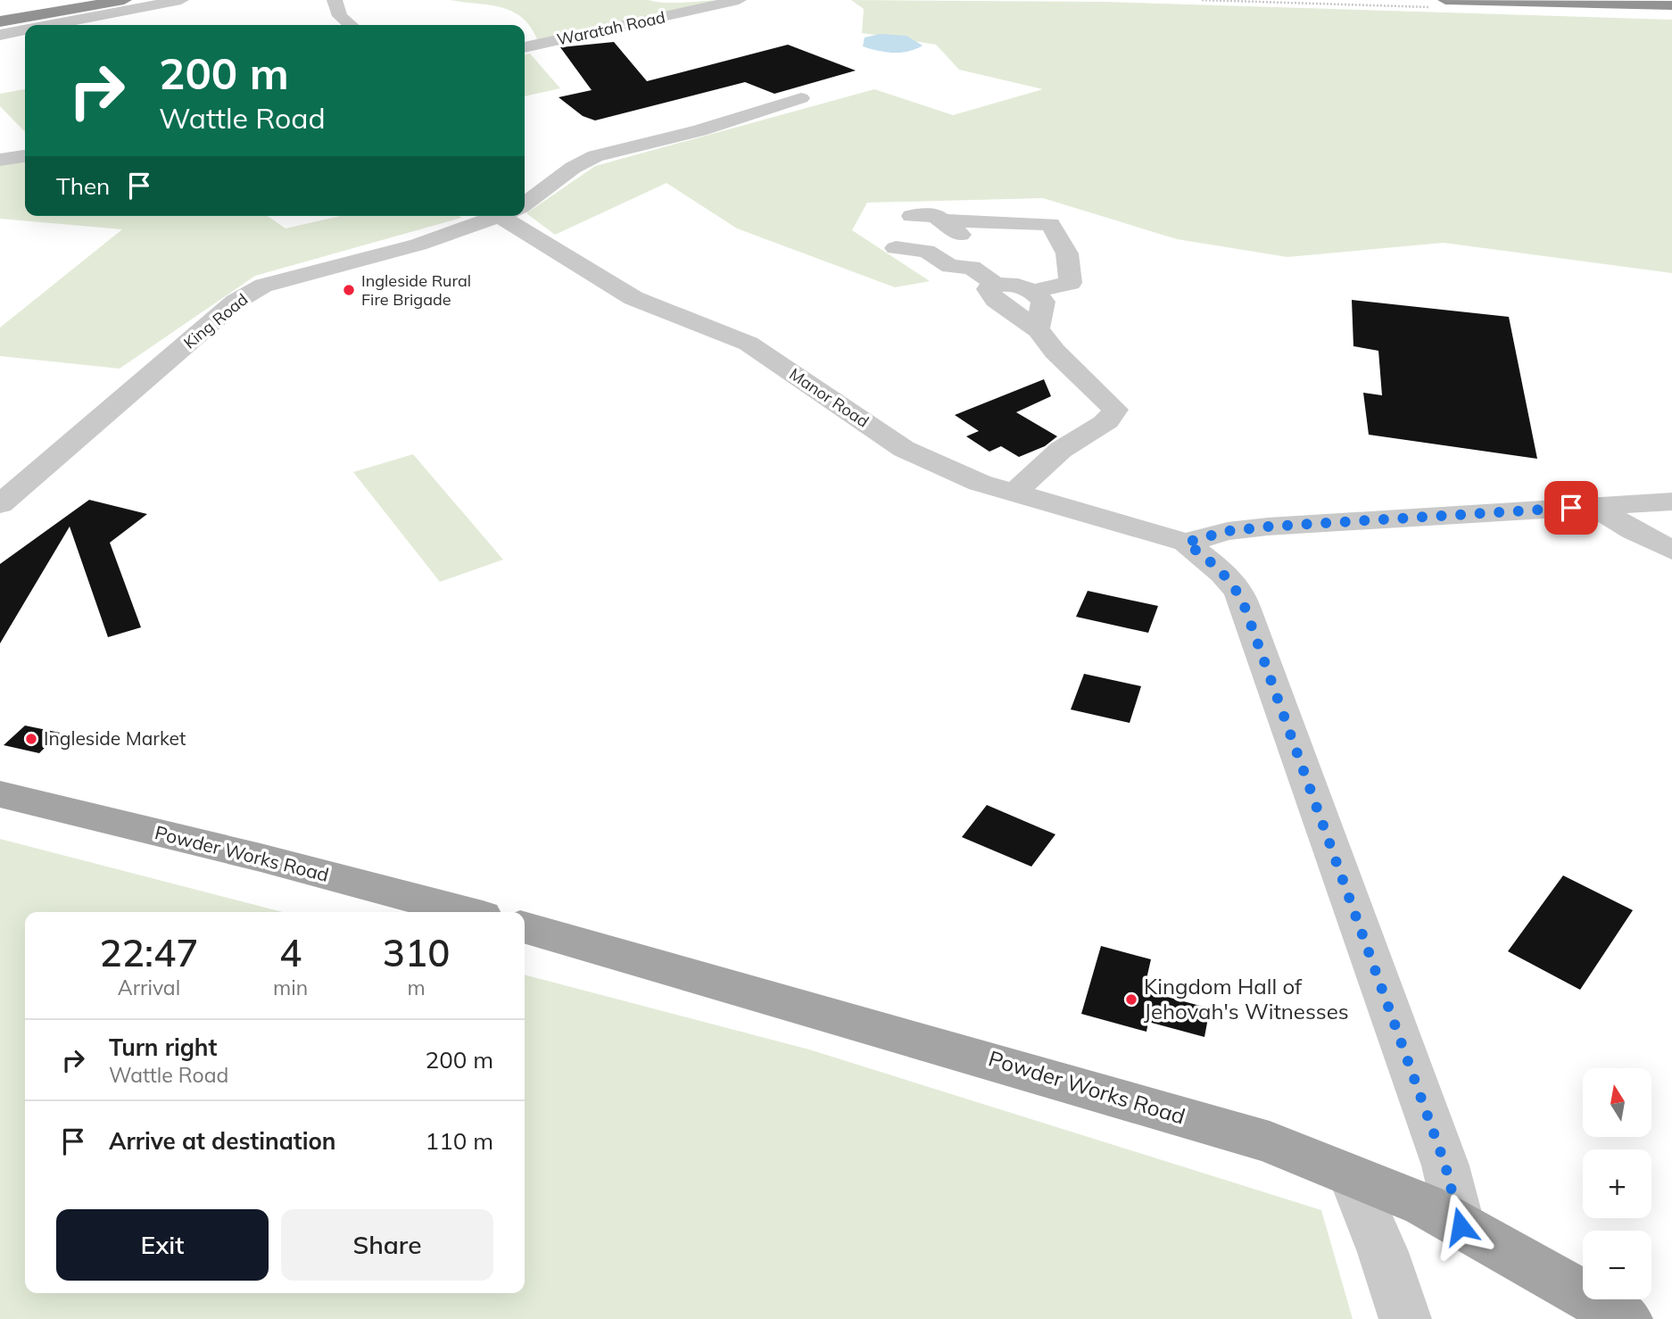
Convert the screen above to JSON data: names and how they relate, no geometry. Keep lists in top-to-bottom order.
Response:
{
  "streets": {
    "main road": ["Powder Works Road"],
    "street": ["Waratah Road", "King Road", "Manor Road"]
  },
  "places": ["Ingleside Rural Fire Brigade", "Ingleside Market", "Kingdom Hall of Jehovah's Witnesses"],
  "north": "top",
  "page": {
    "turn": ["200 m", "Wattle Road"],
    "then": "Then",
    "eta": [
      "22:47",
      "Arrival",
      "4",
      "min",
      "310",
      "m"
    ],
    "list": [
      {
        "name": "Turn right",
        "note": "Wattle Road",
        "value": "200 m"
      },
      {
        "name": "Arrive at destination",
        "value": "110 m"
      }
    ],
    "map_buttons": ["+", "−"],
    "buttons": ["Exit", "Share"]
  }
}
